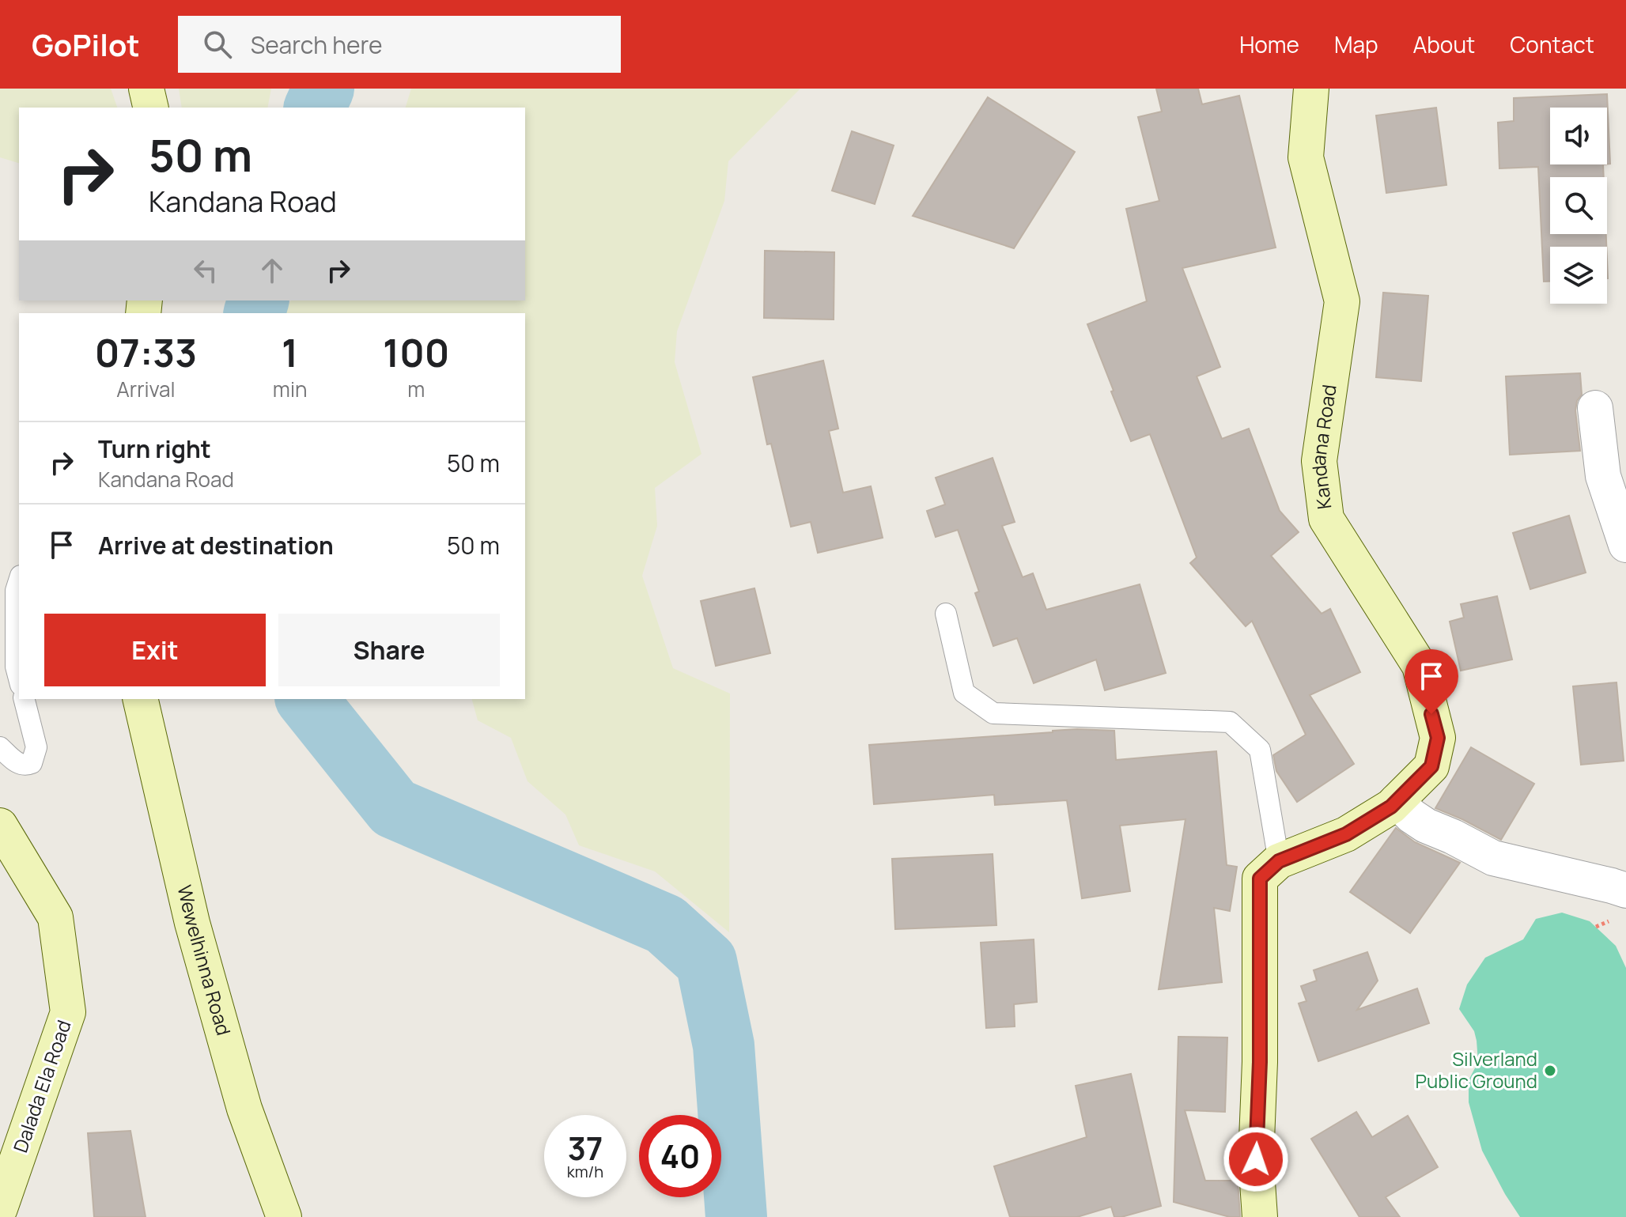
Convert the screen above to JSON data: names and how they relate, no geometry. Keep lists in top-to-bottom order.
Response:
{
  "streets": {
    "street": ["Kandana Road", "Wewelhinna Road", "Dalada Ela Road"]
  },
  "places": ["Silverland Public Ground"],
  "page": {
    "header": "GoPilot",
    "search": "Search here",
    "nav": [
      "Home",
      "Map",
      "About",
      "Contact"
    ],
    "turn": ["50 m", "Kandana Road"],
    "eta": [
      "07:33",
      "Arrival",
      "1",
      "min",
      "100",
      "m"
    ],
    "list": [
      {
        "name": "Turn right",
        "note": "Kandana Road",
        "value": "50 m"
      },
      {
        "name": "Arrive at destination",
        "value": "50 m"
      }
    ],
    "buttons": ["Exit", "Share"],
    "speed": "37 km/h",
    "limit": "40"
  }
}
